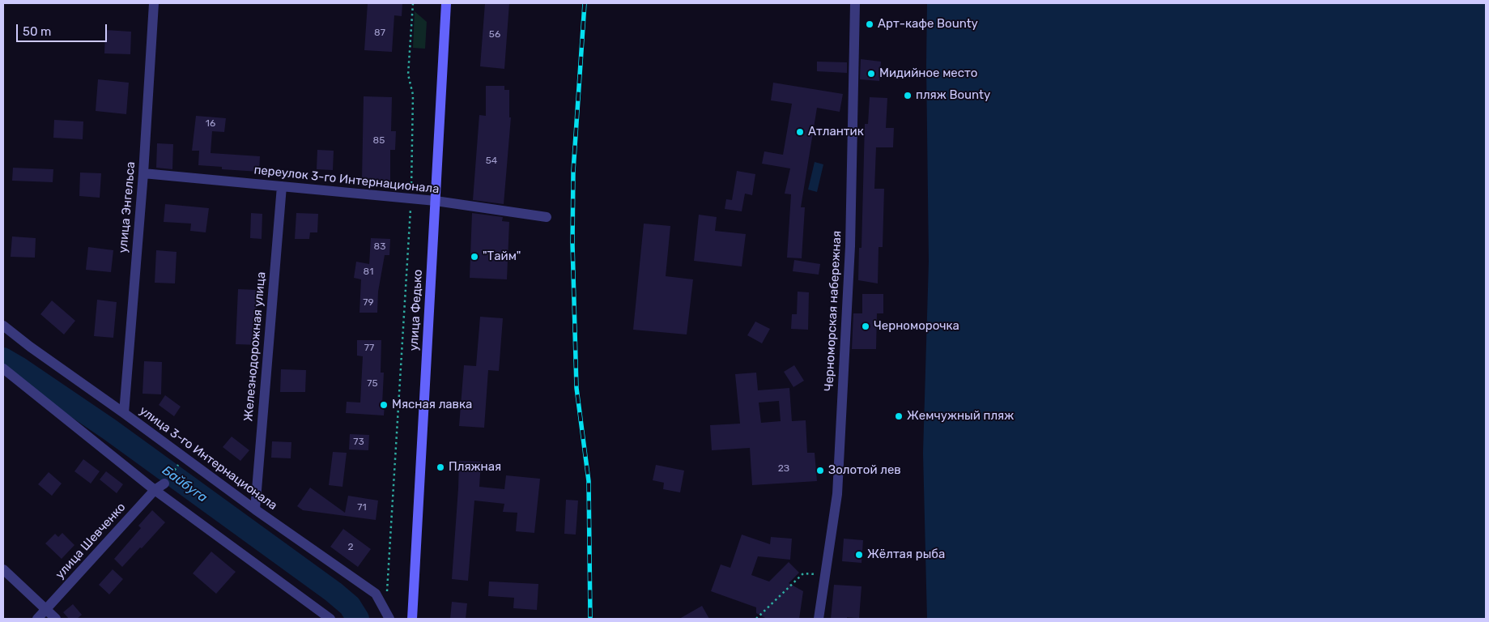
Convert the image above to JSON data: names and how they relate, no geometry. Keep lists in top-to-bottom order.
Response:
{
  "streets": {
    "main road": ["улица Федько"],
    "street": [
      "переулок 3-го Интернационала",
      "улица Энгельса",
      "Черноморская набережная",
      "Железнодорожная улица",
      "улица 3-го Интернационала",
      "улица Шевченко"
    ]
  },
  "crossings": [
    ["переулок 3-го Интернационала", "улица Энгельса"],
    ["переулок 3-го Интернационала", "улица Федько"],
    ["переулок 3-го Интернационала", "Железнодорожная улица"],
    ["улица Энгельса", "улица 3-го Интернационала"],
    ["Железнодорожная улица", "улица 3-го Интернационала"]
  ],
  "water": ["Байбуга"],
  "places": [
    "Арт-кафе Bounty",
    "Мидийное место",
    "пляж Bounty",
    "Атлантик",
    "\"Тайм\"",
    "Черноморочка",
    "Мясная лавка",
    "Жемчужный пляж",
    "Пляжная",
    "Золотой лев",
    "Жёлтая рыба"
  ],
  "house_numbers": [
    "87",
    "56",
    "16",
    "85",
    "54",
    "83",
    "81",
    "79",
    "77",
    "75",
    "73",
    "2З",
    "71",
    "2"
  ],
  "scale_bar": "50 m"
}
